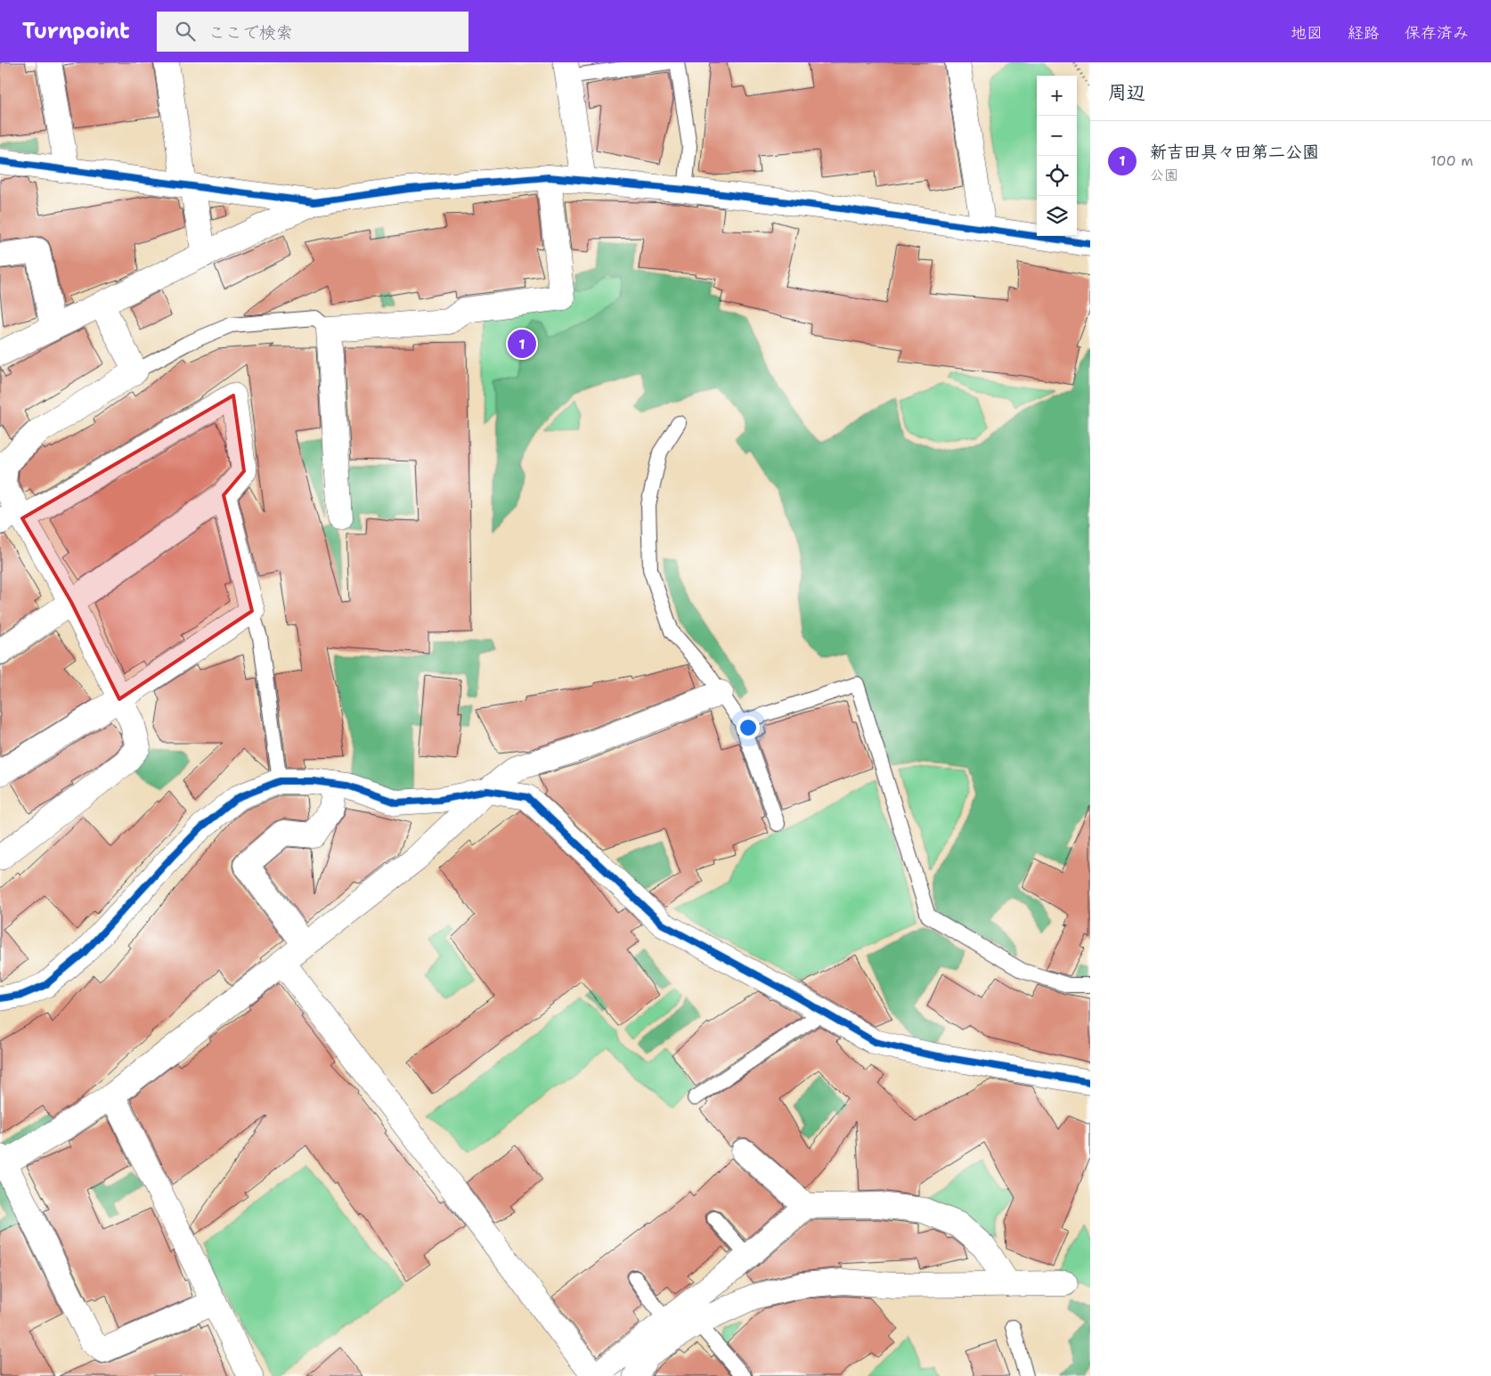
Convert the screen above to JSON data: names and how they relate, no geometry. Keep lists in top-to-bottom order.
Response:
{
  "page": {
    "header": "Turnpoint",
    "search": "ここで検索",
    "nav": ["地図", "経路", "保存済み"],
    "heading": "周辺",
    "map_buttons": ["+", "−"],
    "list": [
      {
        "mark": "1",
        "name": "新吉田具々田第二公園",
        "note": "公園",
        "value": "100 m"
      }
    ],
    "pins": "1"
  }
}
